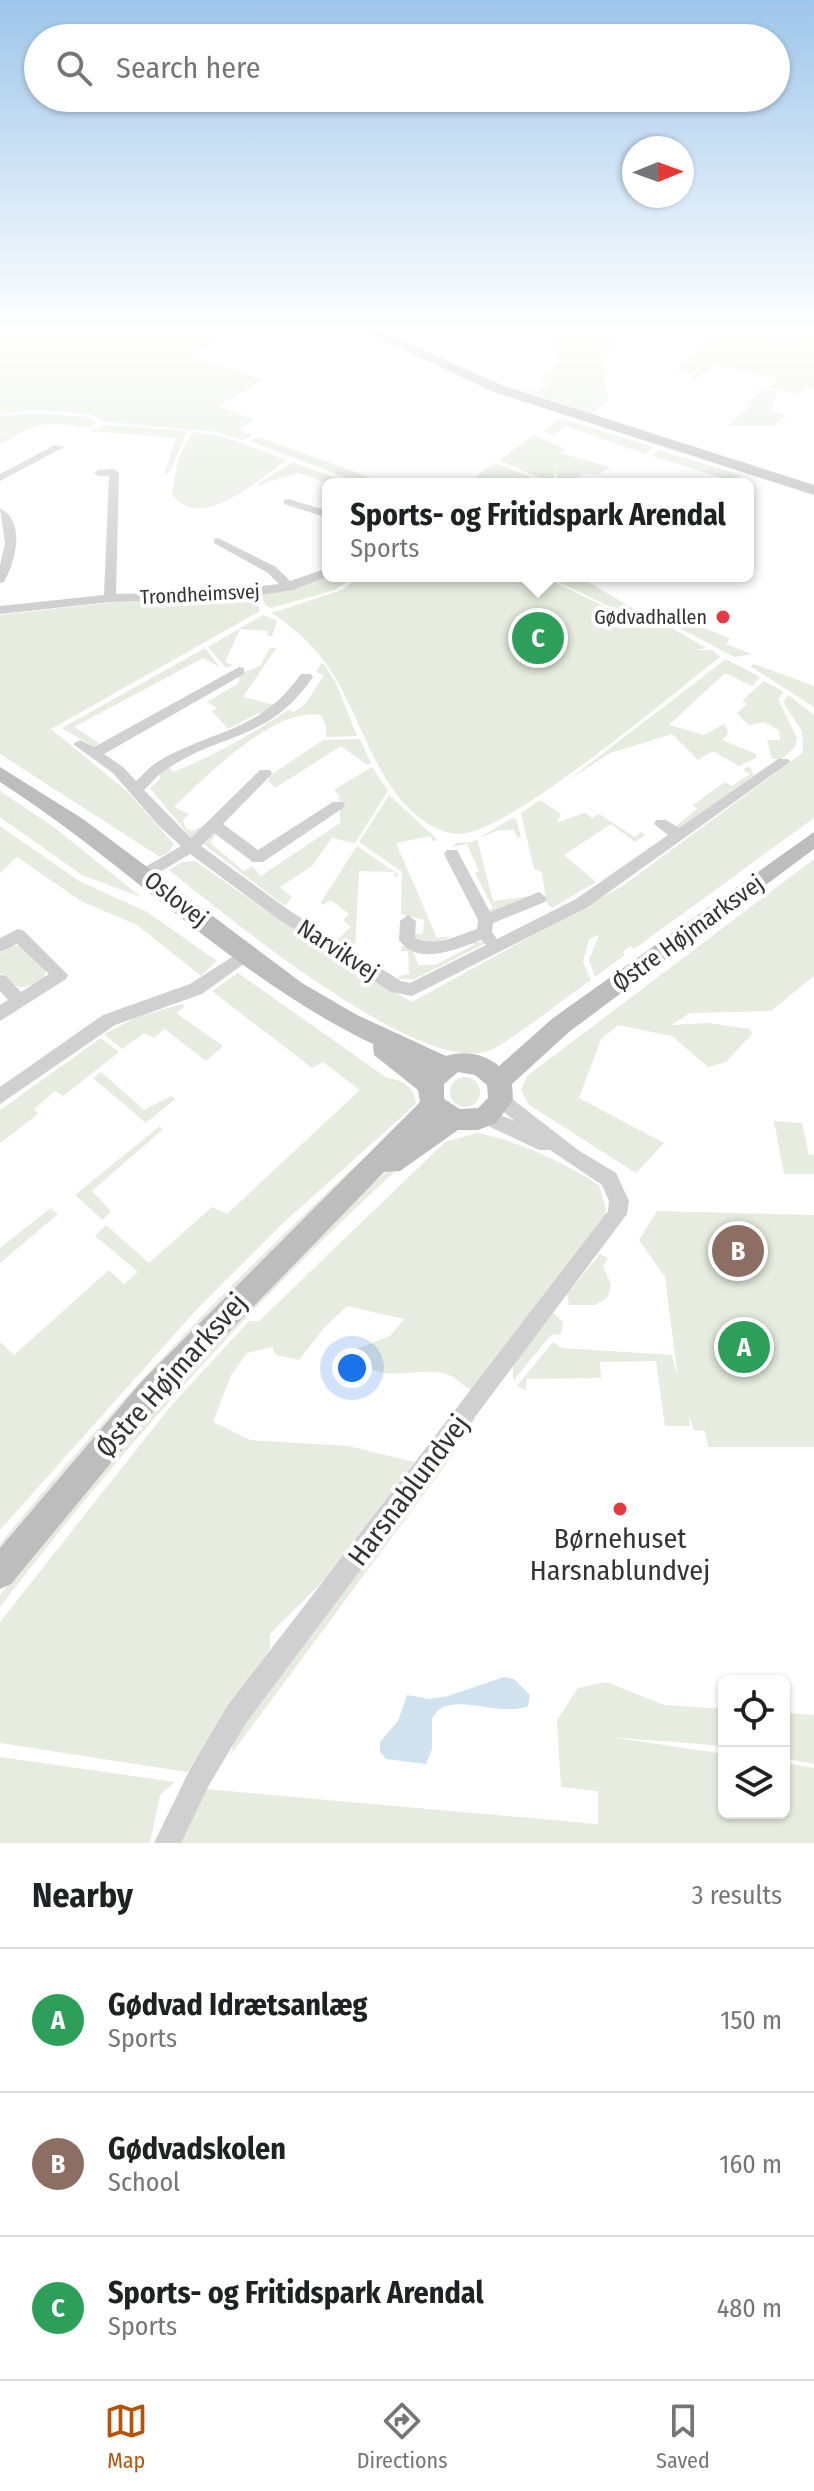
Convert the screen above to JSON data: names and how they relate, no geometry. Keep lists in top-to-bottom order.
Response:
{
  "streets": {
    "street": [
      "Trondheimsvej",
      "Oslovej",
      "Østre Højmarksvej",
      "Narvikvej",
      "Harsnablundvej"
    ]
  },
  "crossings": [
    ["Oslovej", "Østre Højmarksvej"],
    ["Østre Højmarksvej", "Harsnablundvej"]
  ],
  "places": ["Gødvadhallen", "Børnehuset Harsnablundvej"],
  "north": "right",
  "page": {
    "search": "Search here",
    "popup": ["Sports- og Fritidspark Arendal", "Sports"],
    "pins": ["C", "B", "A"],
    "heading": ["Nearby", "3 results"],
    "list": [
      {
        "mark": "A",
        "name": "Gødvad Idrætsanlæg",
        "note": "Sports",
        "value": "150 m"
      },
      {
        "mark": "B",
        "name": "Gødvadskolen",
        "note": "School",
        "value": "160 m"
      },
      {
        "mark": "C",
        "name": "Sports- og Fritidspark Arendal",
        "note": "Sports",
        "value": "480 m"
      }
    ],
    "nav": ["Map", "Directions", "Saved"]
  }
}
